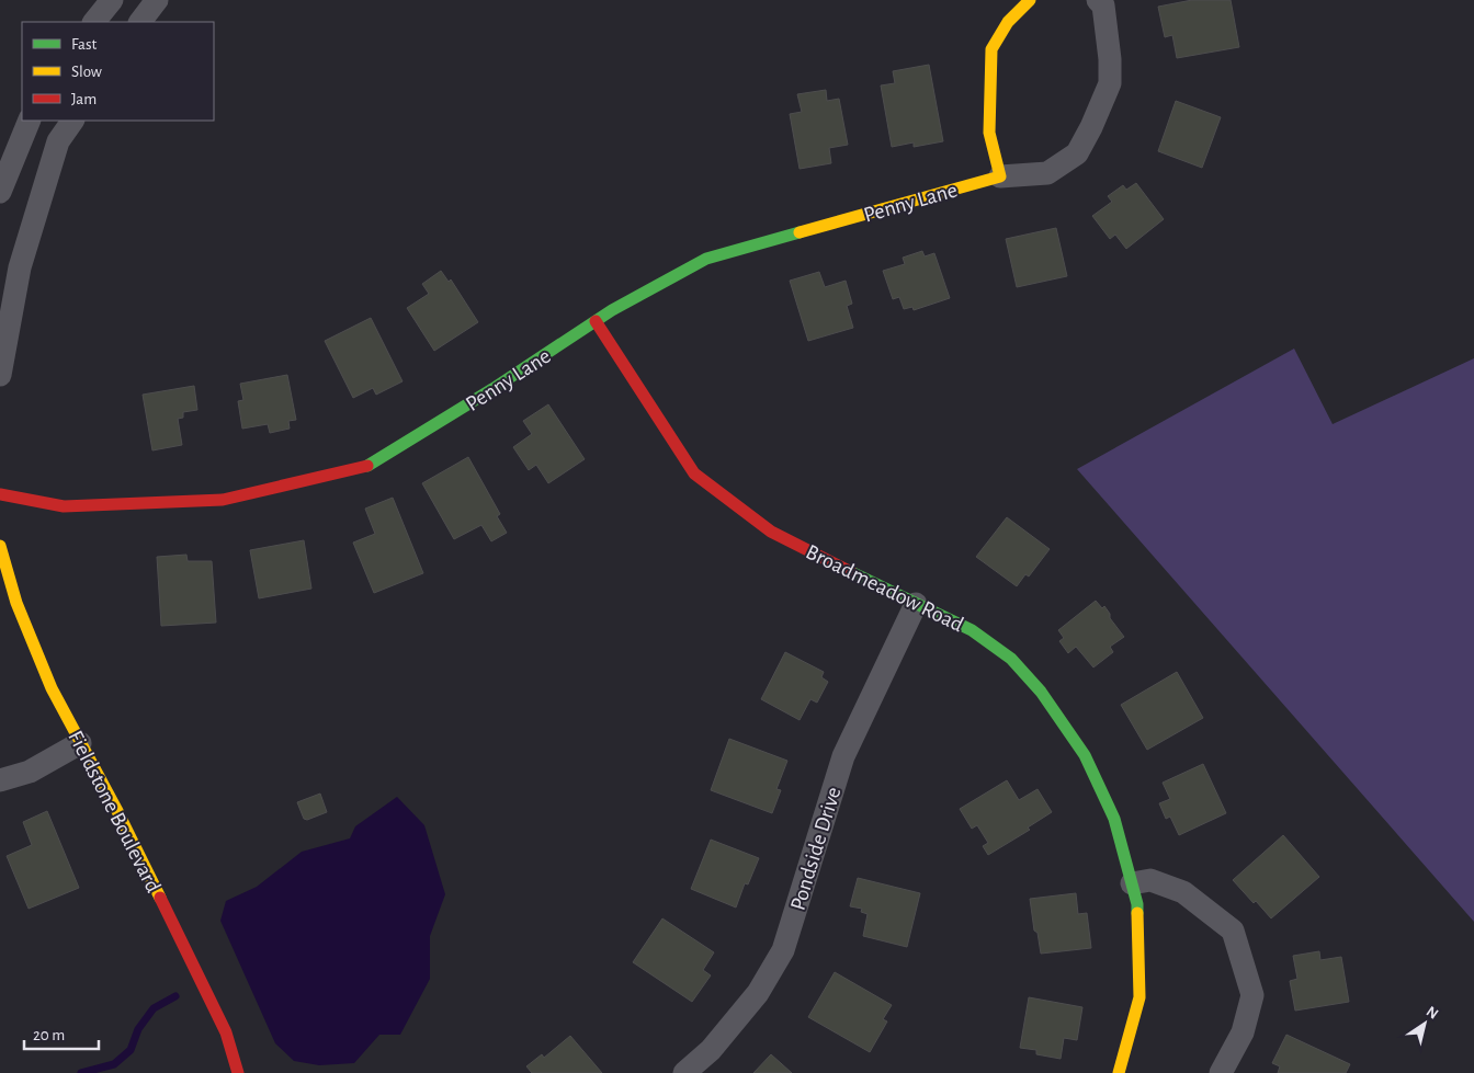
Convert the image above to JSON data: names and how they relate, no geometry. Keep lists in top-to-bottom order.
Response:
{
  "streets": {
    "street": [
      "Penny Lane",
      "Broadmeadow Road",
      "Fieldstone Boulevard",
      "Pondside Drive"
    ]
  },
  "crossings": [
    ["Penny Lane", "Broadmeadow Road"],
    ["Broadmeadow Road", "Pondside Drive"]
  ],
  "legend": ["Fast", "Slow", "Jam"],
  "scale_bar": "20 m",
  "north": "top right"
}
